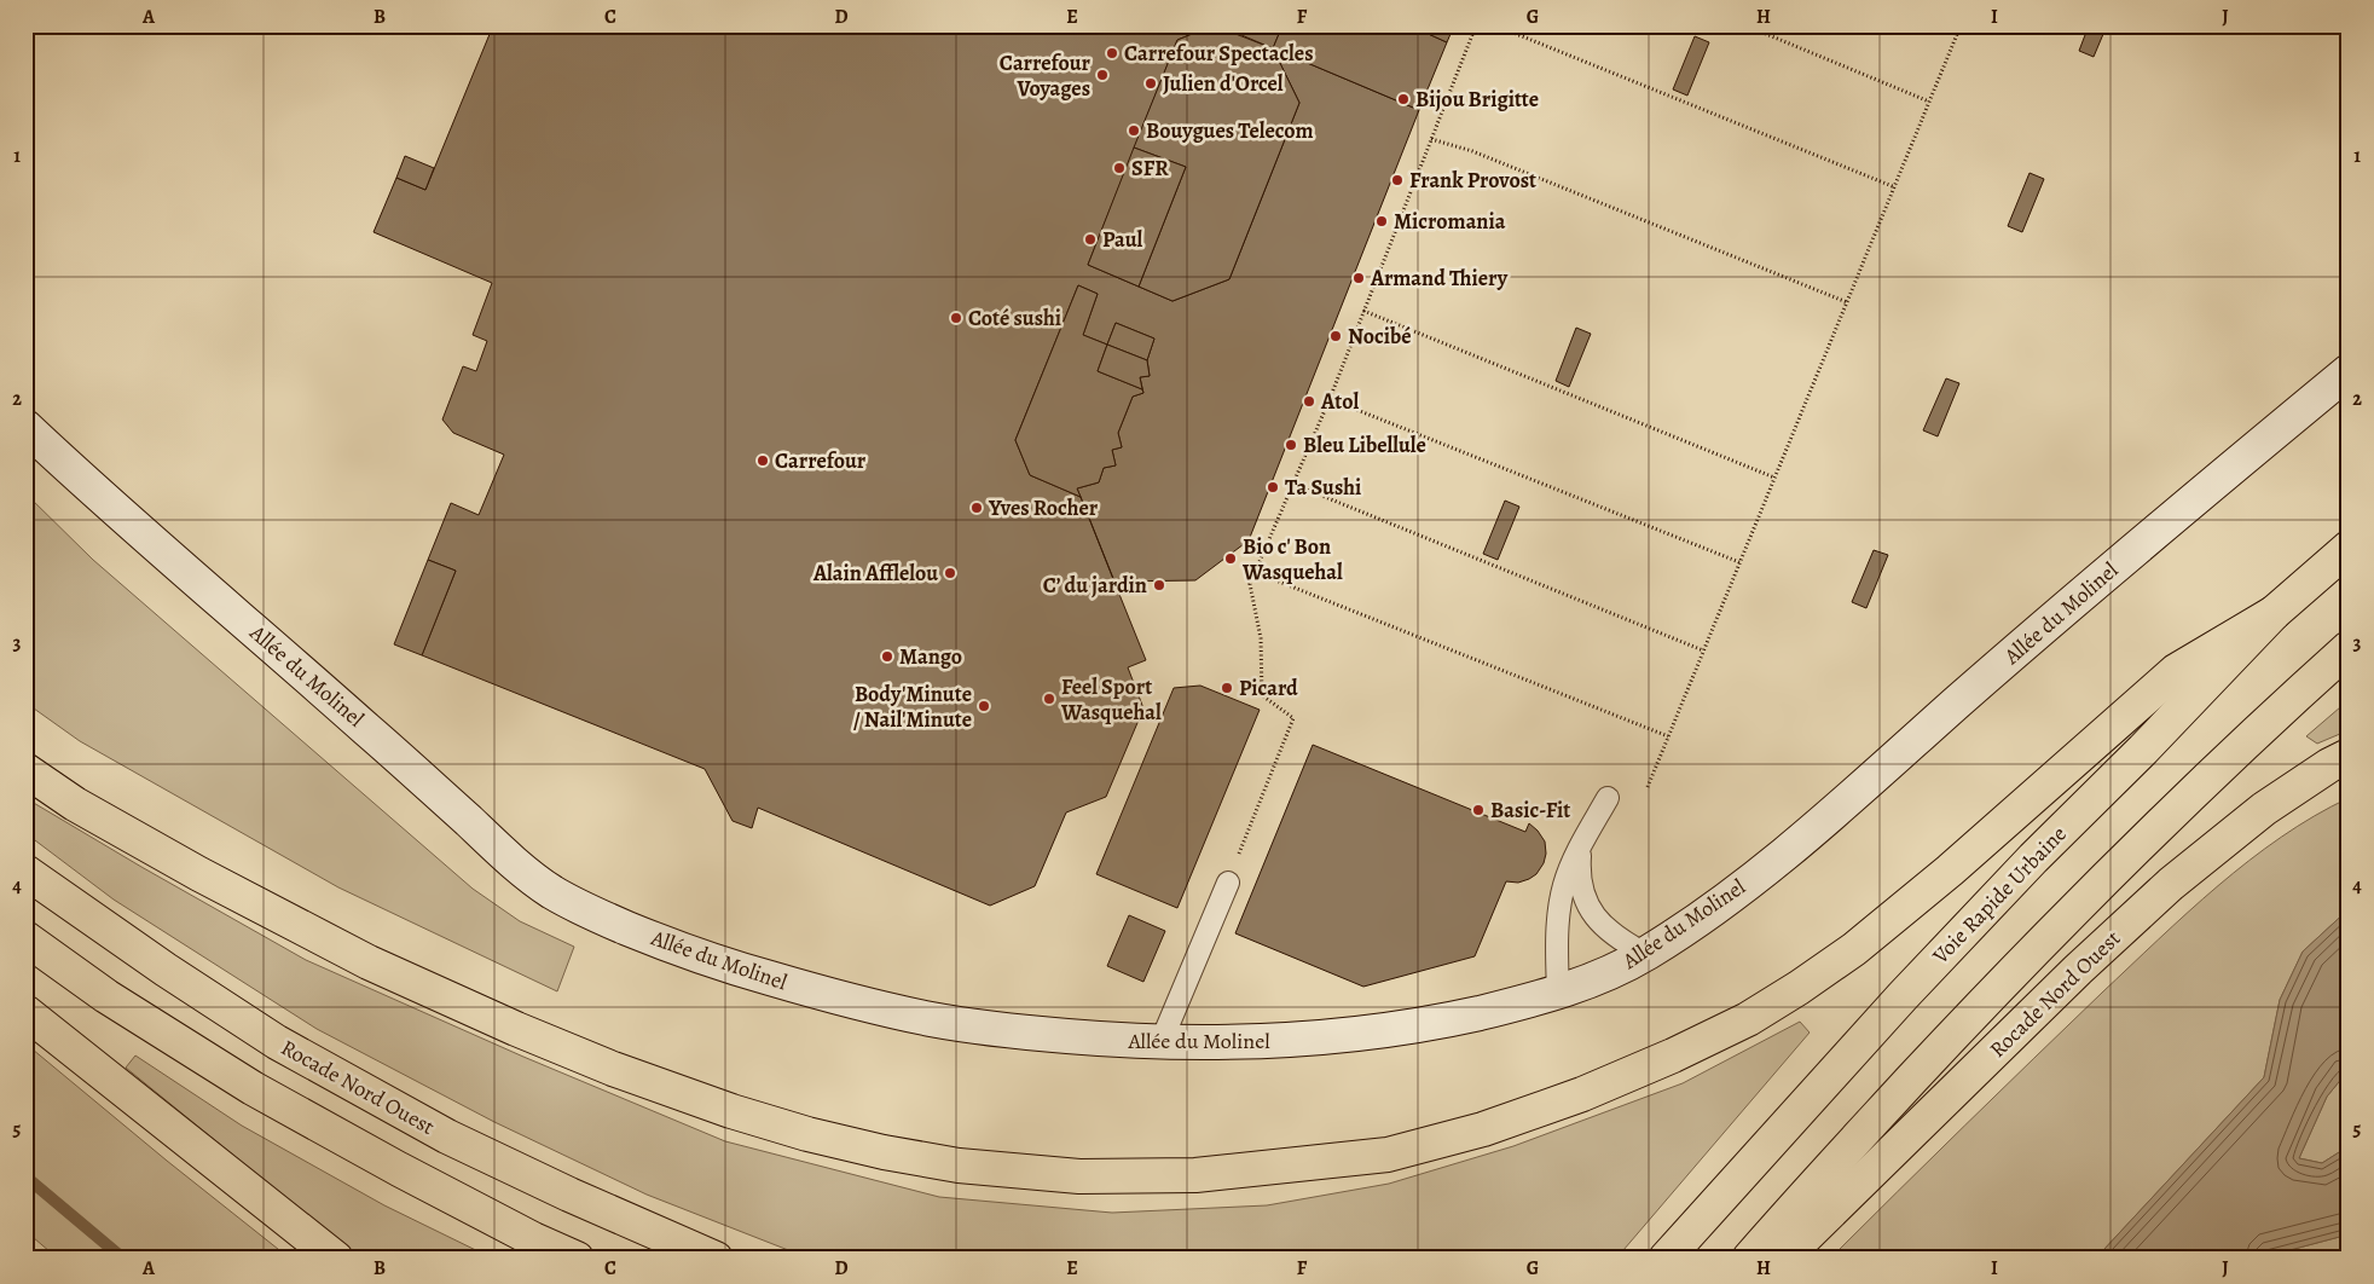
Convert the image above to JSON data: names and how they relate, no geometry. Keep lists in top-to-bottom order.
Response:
{
  "streets": {
    "highway": ["Voie Rapide Urbaine", "Rocade Nord Ouest"],
    "street": ["Allée du Molinel"]
  },
  "places": [
    "Carrefour Spectacles",
    "Carrefour Voyages",
    "Julien d'Orcel",
    "Bijou Brigitte",
    "Bouygues Telecom",
    "SFR",
    "Frank Provost",
    "Micromania",
    "Paul",
    "Armand Thiery",
    "Coté sushi",
    "Nocibé",
    "Atol",
    "Bleu Libellule",
    "Carrefour",
    "Ta Sushi",
    "Yves Rocher",
    "Bio c' Bon Wasquehal",
    "Alain Afflelou",
    "C’ du jardin",
    "Mango",
    "Picard",
    "Feel Sport Wasquehal",
    "Body'Minute / Nail'Minute",
    "Basic-Fit"
  ],
  "grid": {
    "columns": [
      "A",
      "B",
      "C",
      "D",
      "E",
      "F",
      "G",
      "H",
      "I",
      "J"
    ],
    "rows": [
      "1",
      "2",
      "3",
      "4",
      "5"
    ]
  }
}
